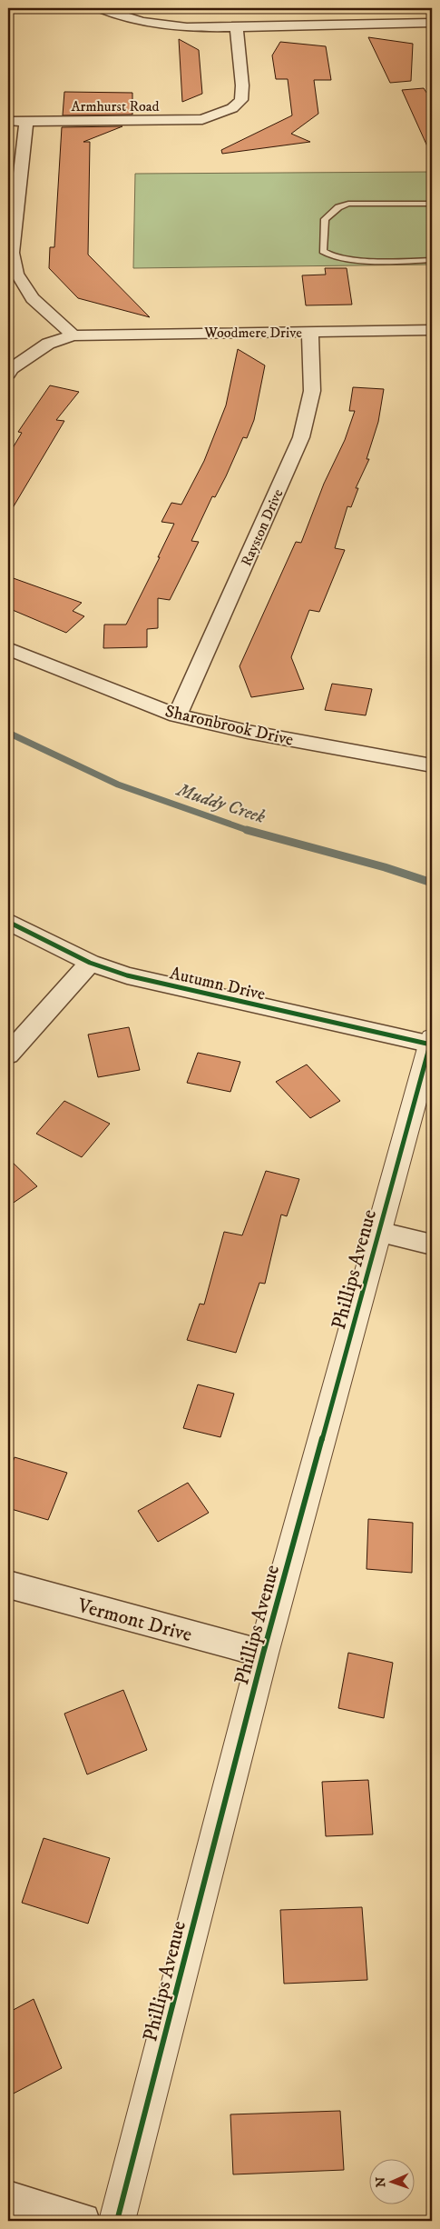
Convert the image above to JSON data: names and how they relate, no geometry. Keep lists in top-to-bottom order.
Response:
{
  "streets": {
    "street": [
      "Armhurst Road",
      "Woodmere Drive",
      "Rayston Drive",
      "Sharonbrook Drive",
      "Autumn Drive",
      "Phillips Avenue",
      "Vermont Drive"
    ]
  },
  "crossings": [
    ["Woodmere Drive", "Rayston Drive"],
    ["Rayston Drive", "Sharonbrook Drive"],
    ["Autumn Drive", "Phillips Avenue"],
    ["Phillips Avenue", "Vermont Drive"]
  ],
  "water": ["Muddy Creek"],
  "north": "left"
}
